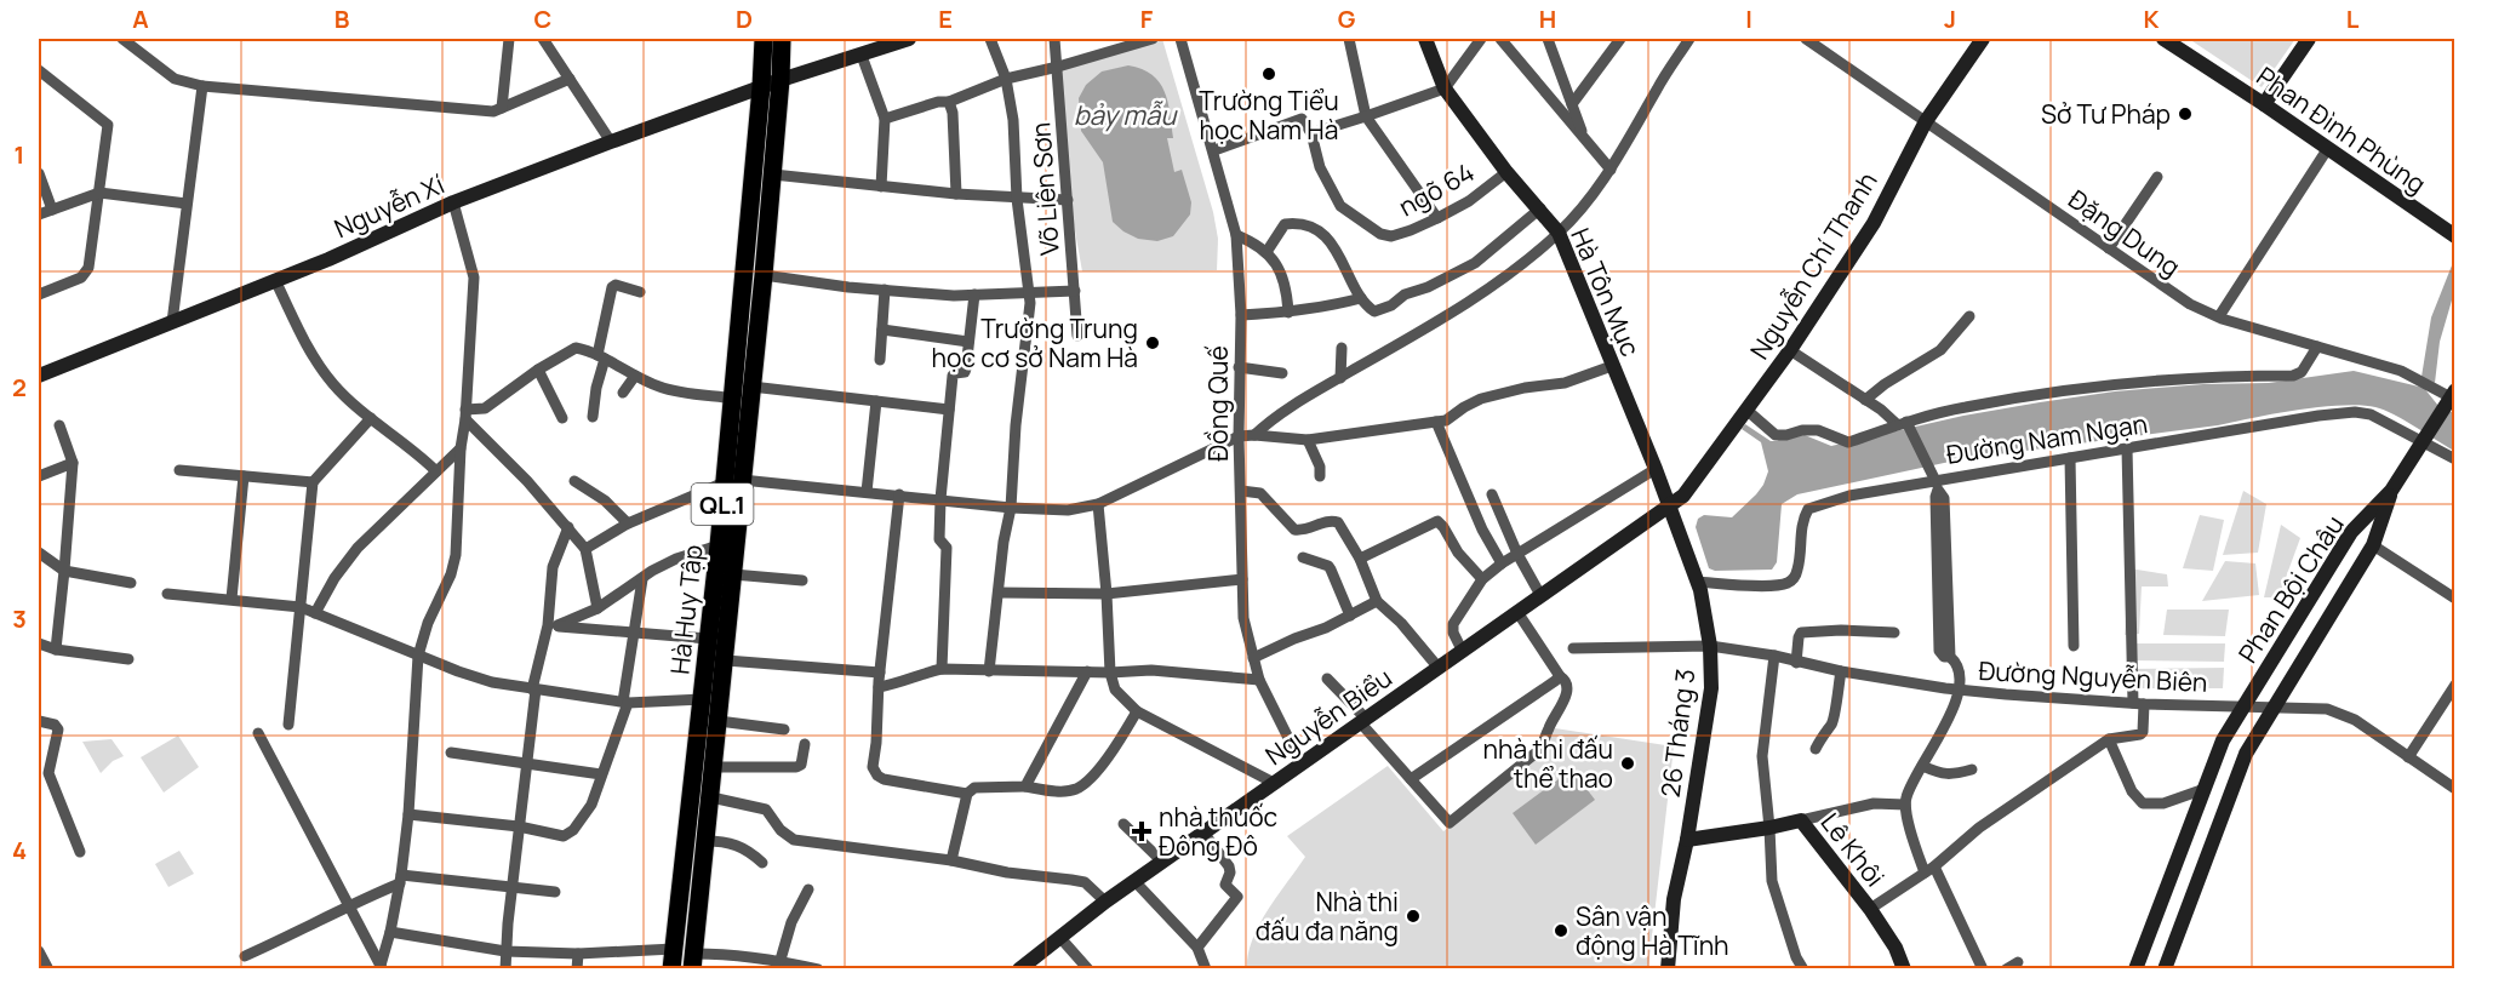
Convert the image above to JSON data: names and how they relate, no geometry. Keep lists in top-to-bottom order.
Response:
{
  "streets": {
    "main road": ["QL.1", "Hà Huy Tập"],
    "street": [
      "Phan Đình Phùng",
      "Võ Liên Sơn",
      "ngõ 64",
      "Nguyễn Xí",
      "Đặng Dung",
      "Nguyễn Chí Thanh",
      "Hà Tôn Mục",
      "Đồng Quế",
      "Đường Nam Ngạn",
      "Phan Bội Châu",
      "Đường Nguyễn Biên",
      "Nguyễn Biểu",
      "26 Tháng 3",
      "Lê Khôi"
    ]
  },
  "crossings": [
    ["ngõ 64", "Hà Tôn Mục"],
    ["Nguyễn Xí", "Hà Huy Tập"],
    ["Đặng Dung", "Nguyễn Chí Thanh"],
    ["Nguyễn Chí Thanh", "Hà Tôn Mục"],
    ["Nguyễn Chí Thanh", "Nguyễn Biểu"],
    ["Nguyễn Chí Thanh", "26 Tháng 3"],
    ["Hà Tôn Mục", "Nguyễn Biểu"],
    ["Hà Tôn Mục", "26 Tháng 3"],
    ["Đồng Quế", "Nguyễn Biểu"],
    ["Đường Nam Ngạn", "26 Tháng 3"],
    ["Phan Bội Châu", "Đường Nguyễn Biên"],
    ["Đường Nguyễn Biên", "26 Tháng 3"],
    ["Nguyễn Biểu", "26 Tháng 3"],
    ["26 Tháng 3", "Lê Khôi"]
  ],
  "water": ["bảy mẫu"],
  "places": {
    "other": [
      "Trường Tiểu học Nam Hà",
      "Sở Tư Pháp",
      "Trường Trung học cơ sở Nam Hà",
      "nhà thi đấu thể thao",
      "Nhà thi đấu đa năng",
      "Sân vận động Hà Tĩnh"
    ],
    "health": ["nhà thuốc Đông Đô"]
  },
  "grid": {
    "columns": [
      "A",
      "B",
      "C",
      "D",
      "E",
      "F",
      "G",
      "H",
      "I",
      "J",
      "K",
      "L"
    ],
    "rows": [
      "1",
      "2",
      "3",
      "4"
    ]
  }
}
